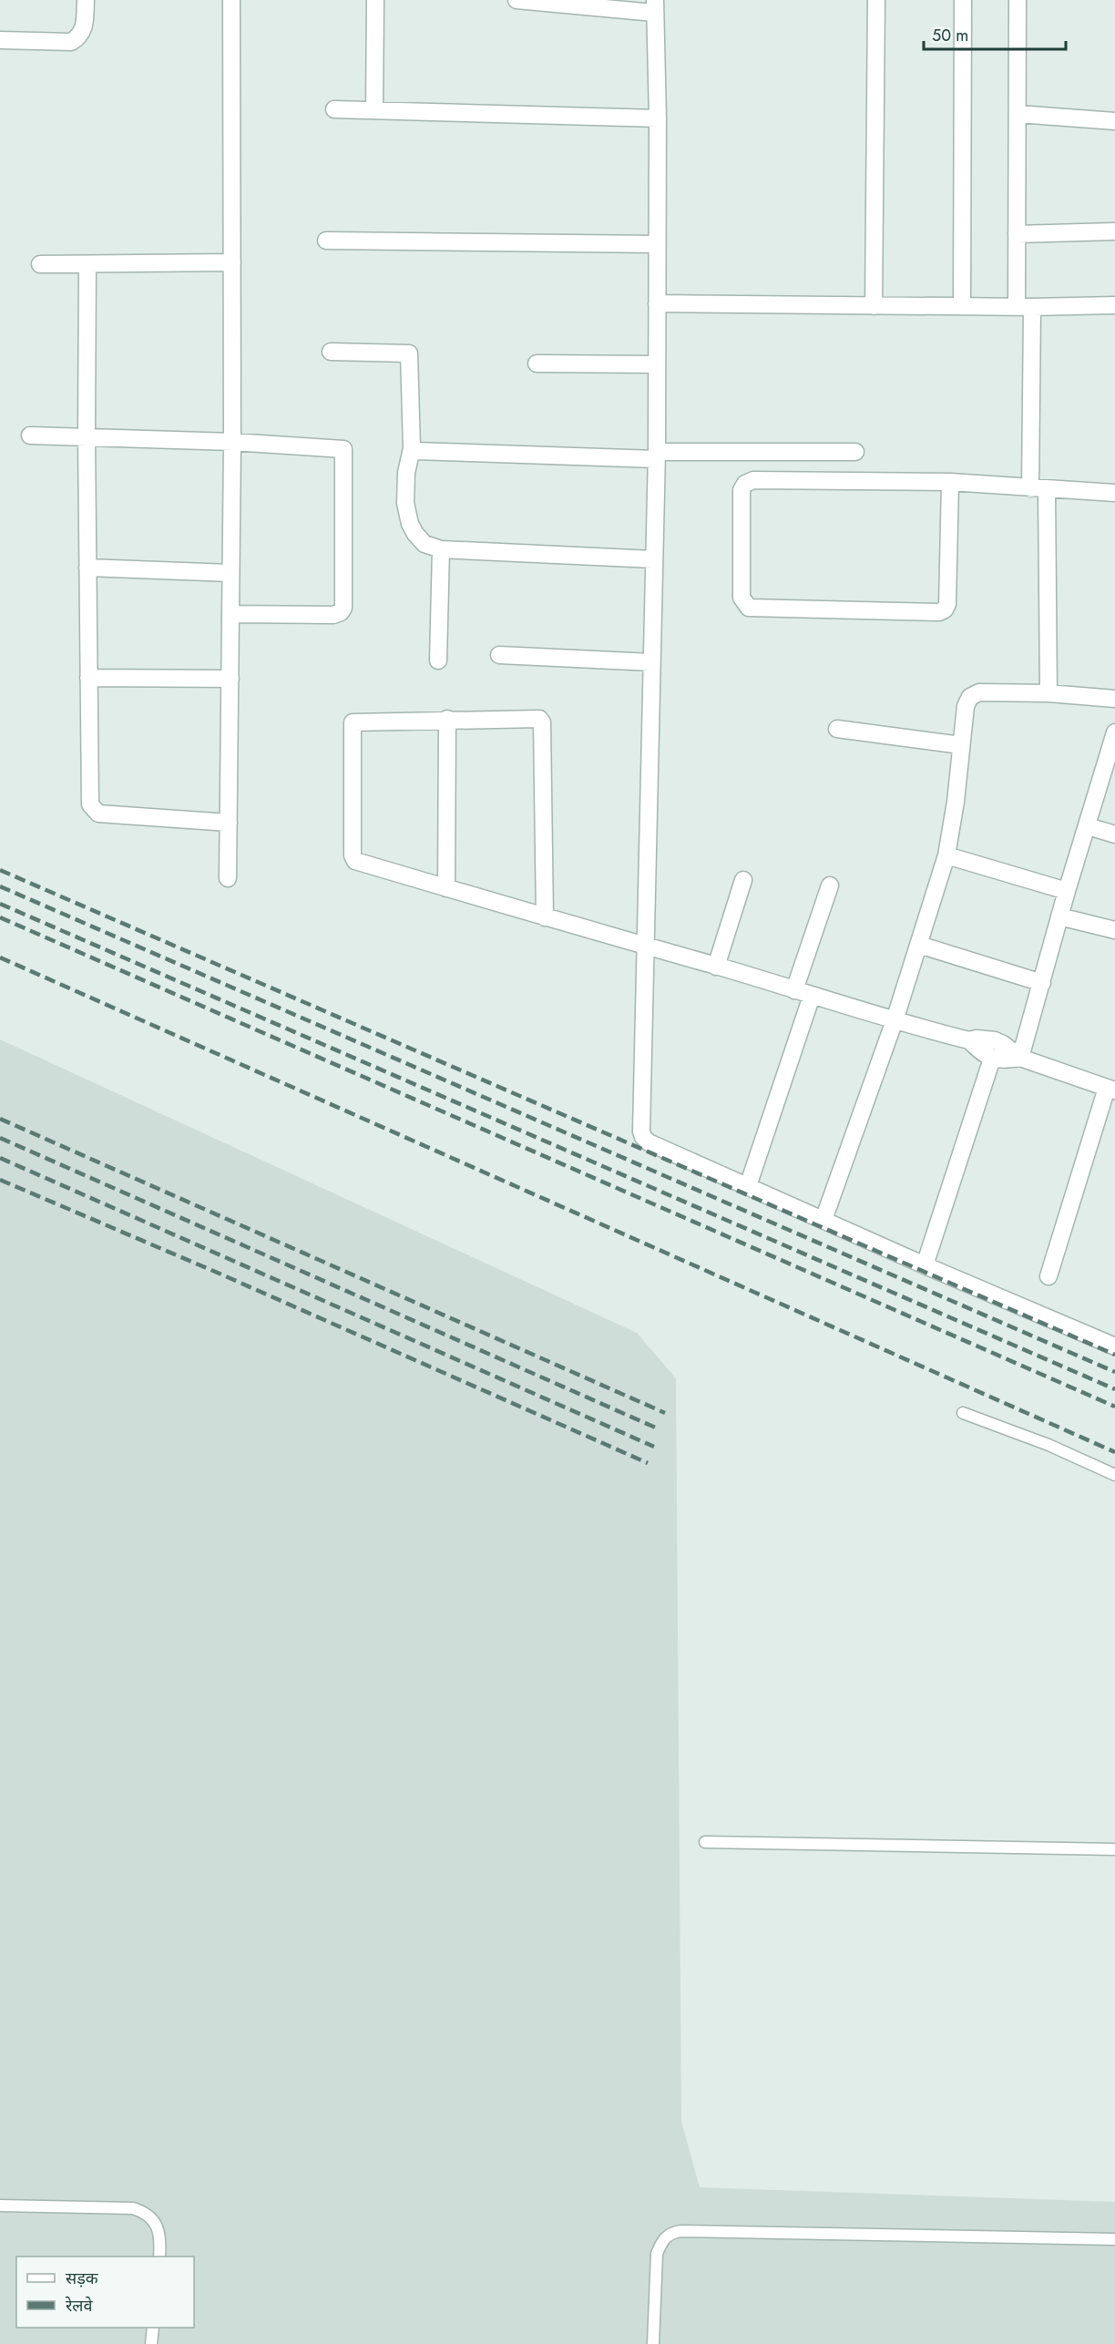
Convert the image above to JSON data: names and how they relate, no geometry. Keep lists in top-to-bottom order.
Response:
{
  "legend": ["सड़क", "रेलवे"],
  "scale_bar": "50 m"
}
